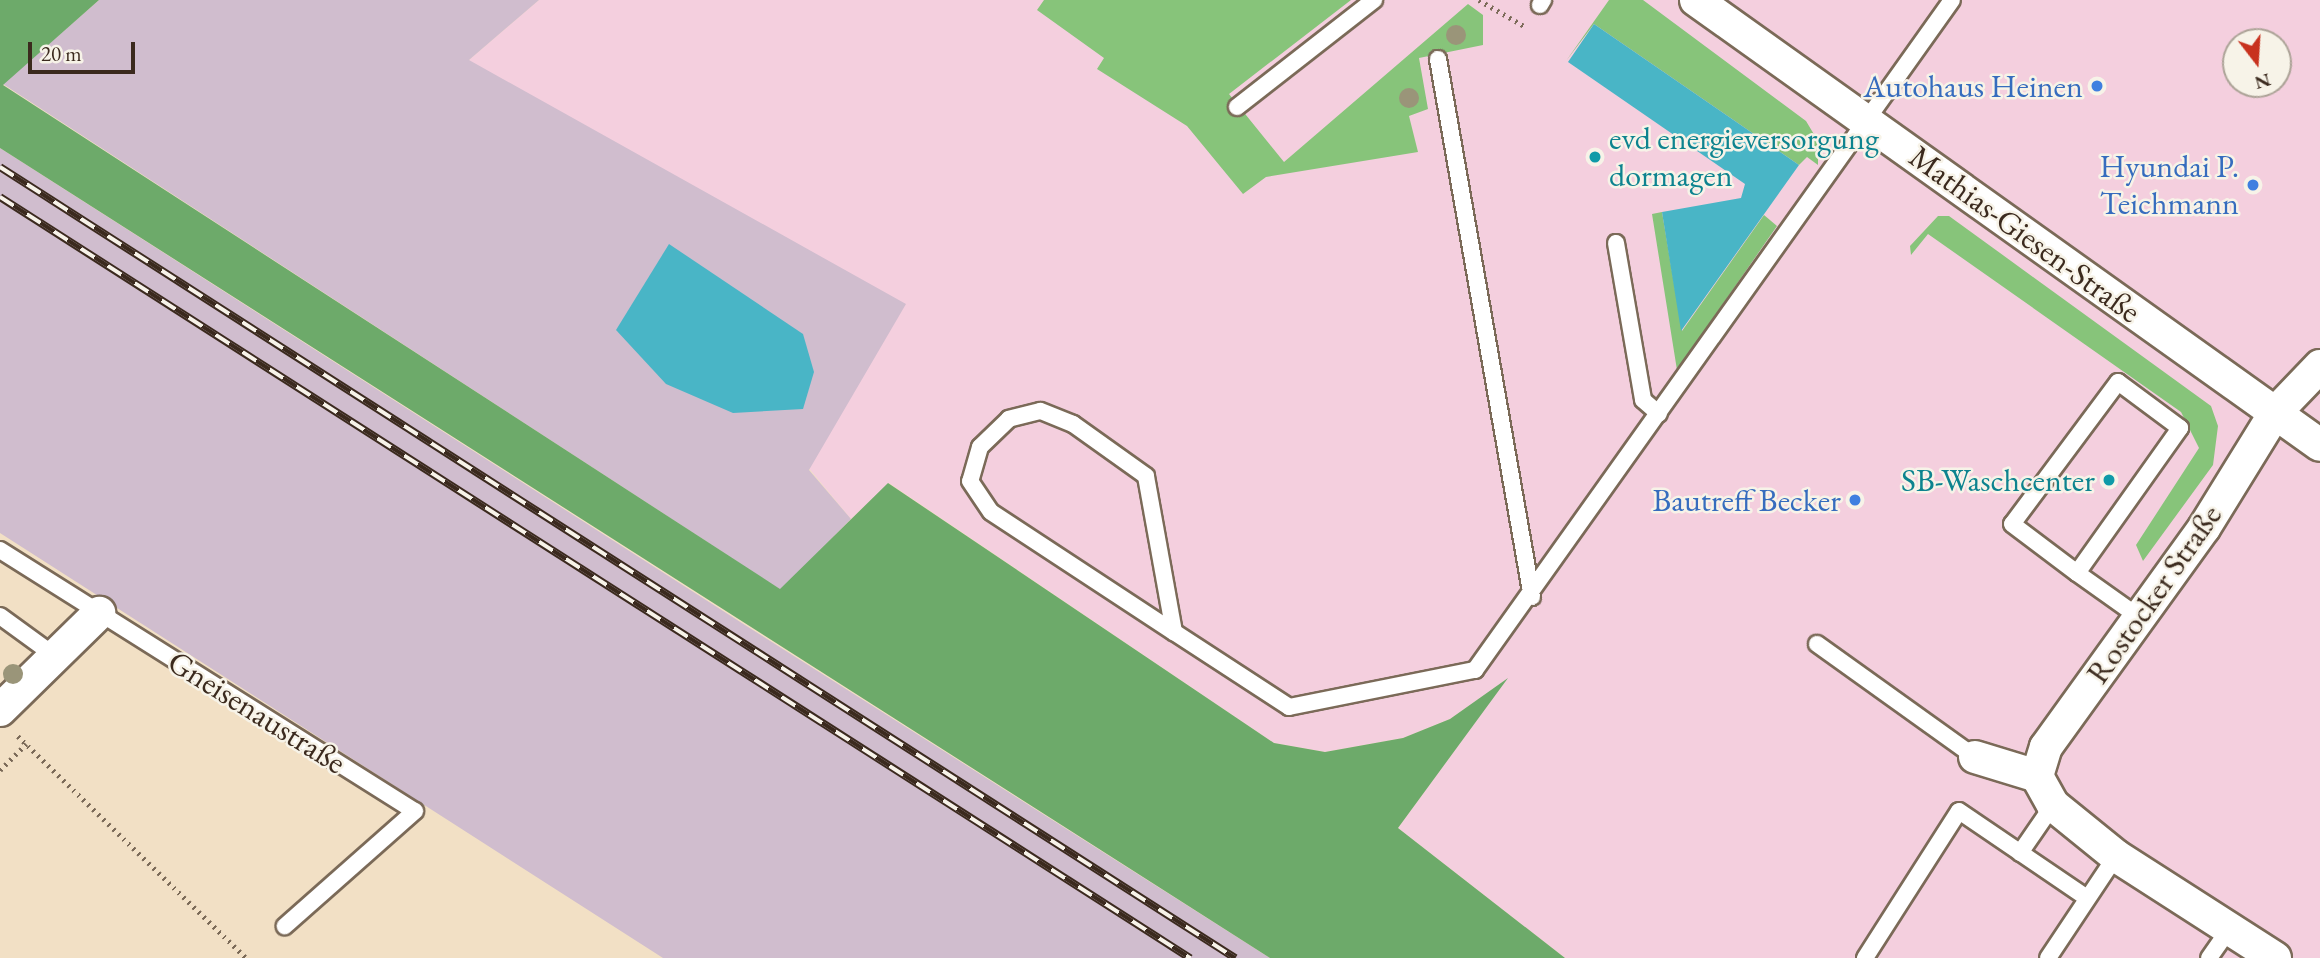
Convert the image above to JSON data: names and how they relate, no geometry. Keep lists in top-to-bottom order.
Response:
{
  "streets": {
    "street": ["Mathias-Giesen-Straße", "Rostocker Straße"],
    "lane": ["Gneisenaustraße"]
  },
  "crossings": [
    ["Mathias-Giesen-Straße", "Rostocker Straße"]
  ],
  "places": [
    "Autohaus Heinen",
    "evd energieversorgung dormagen",
    "Hyundai P. Teichmann",
    "SB-Waschcenter",
    "Bautreff Becker"
  ],
  "scale_bar": "20 m",
  "north": "bottom"
}
